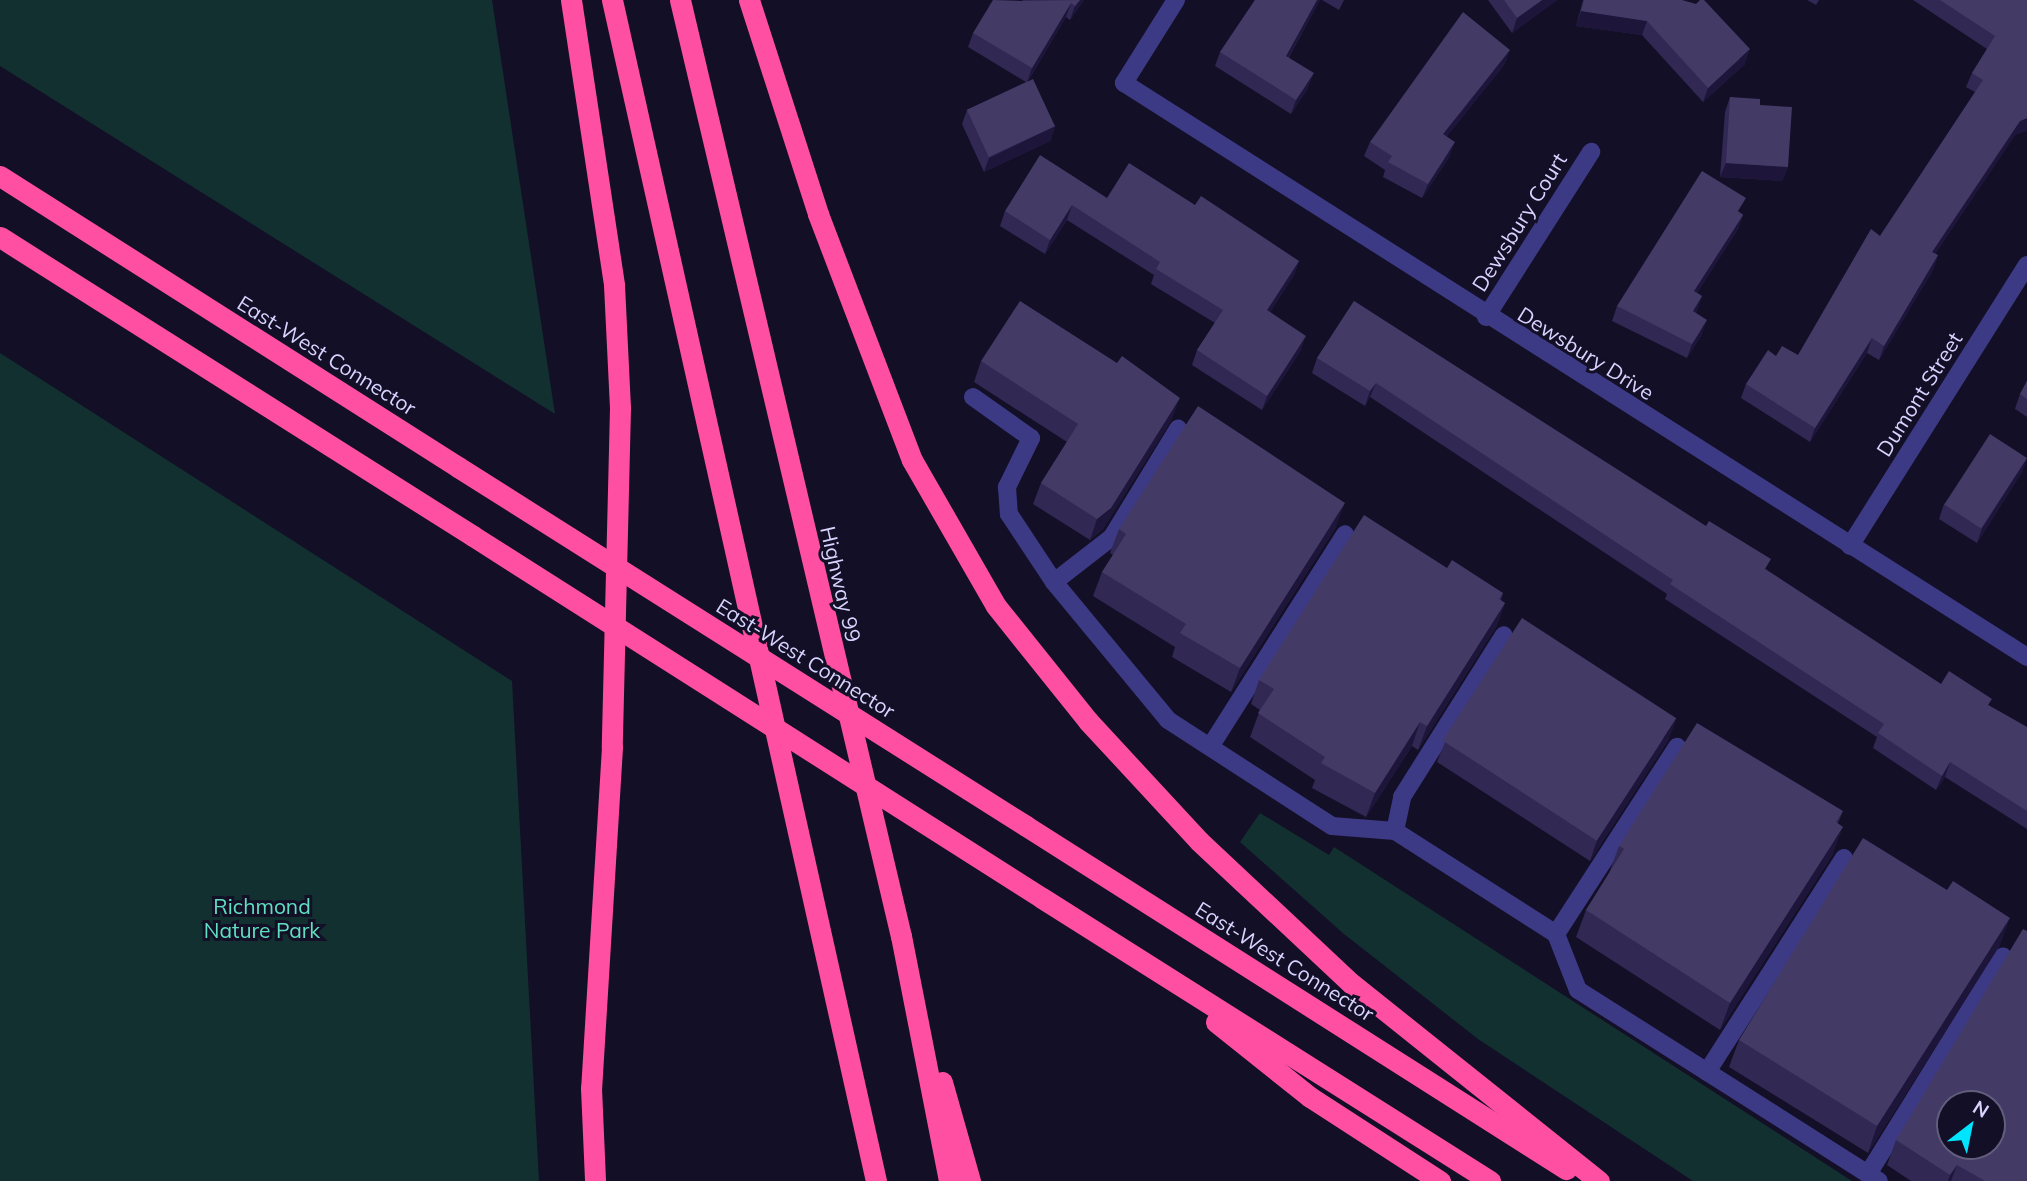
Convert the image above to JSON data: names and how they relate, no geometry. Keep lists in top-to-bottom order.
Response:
{
  "streets": {
    "highway": ["East-West Connector", "Highway 99"],
    "street": ["Dewsbury Court", "Dewsbury Drive", "Dumont Street"]
  },
  "crossings": [
    ["Dewsbury Court", "Dewsbury Drive"],
    ["Dewsbury Drive", "Dumont Street"]
  ],
  "parks": ["Richmond Nature Park"],
  "north": "top right"
}
